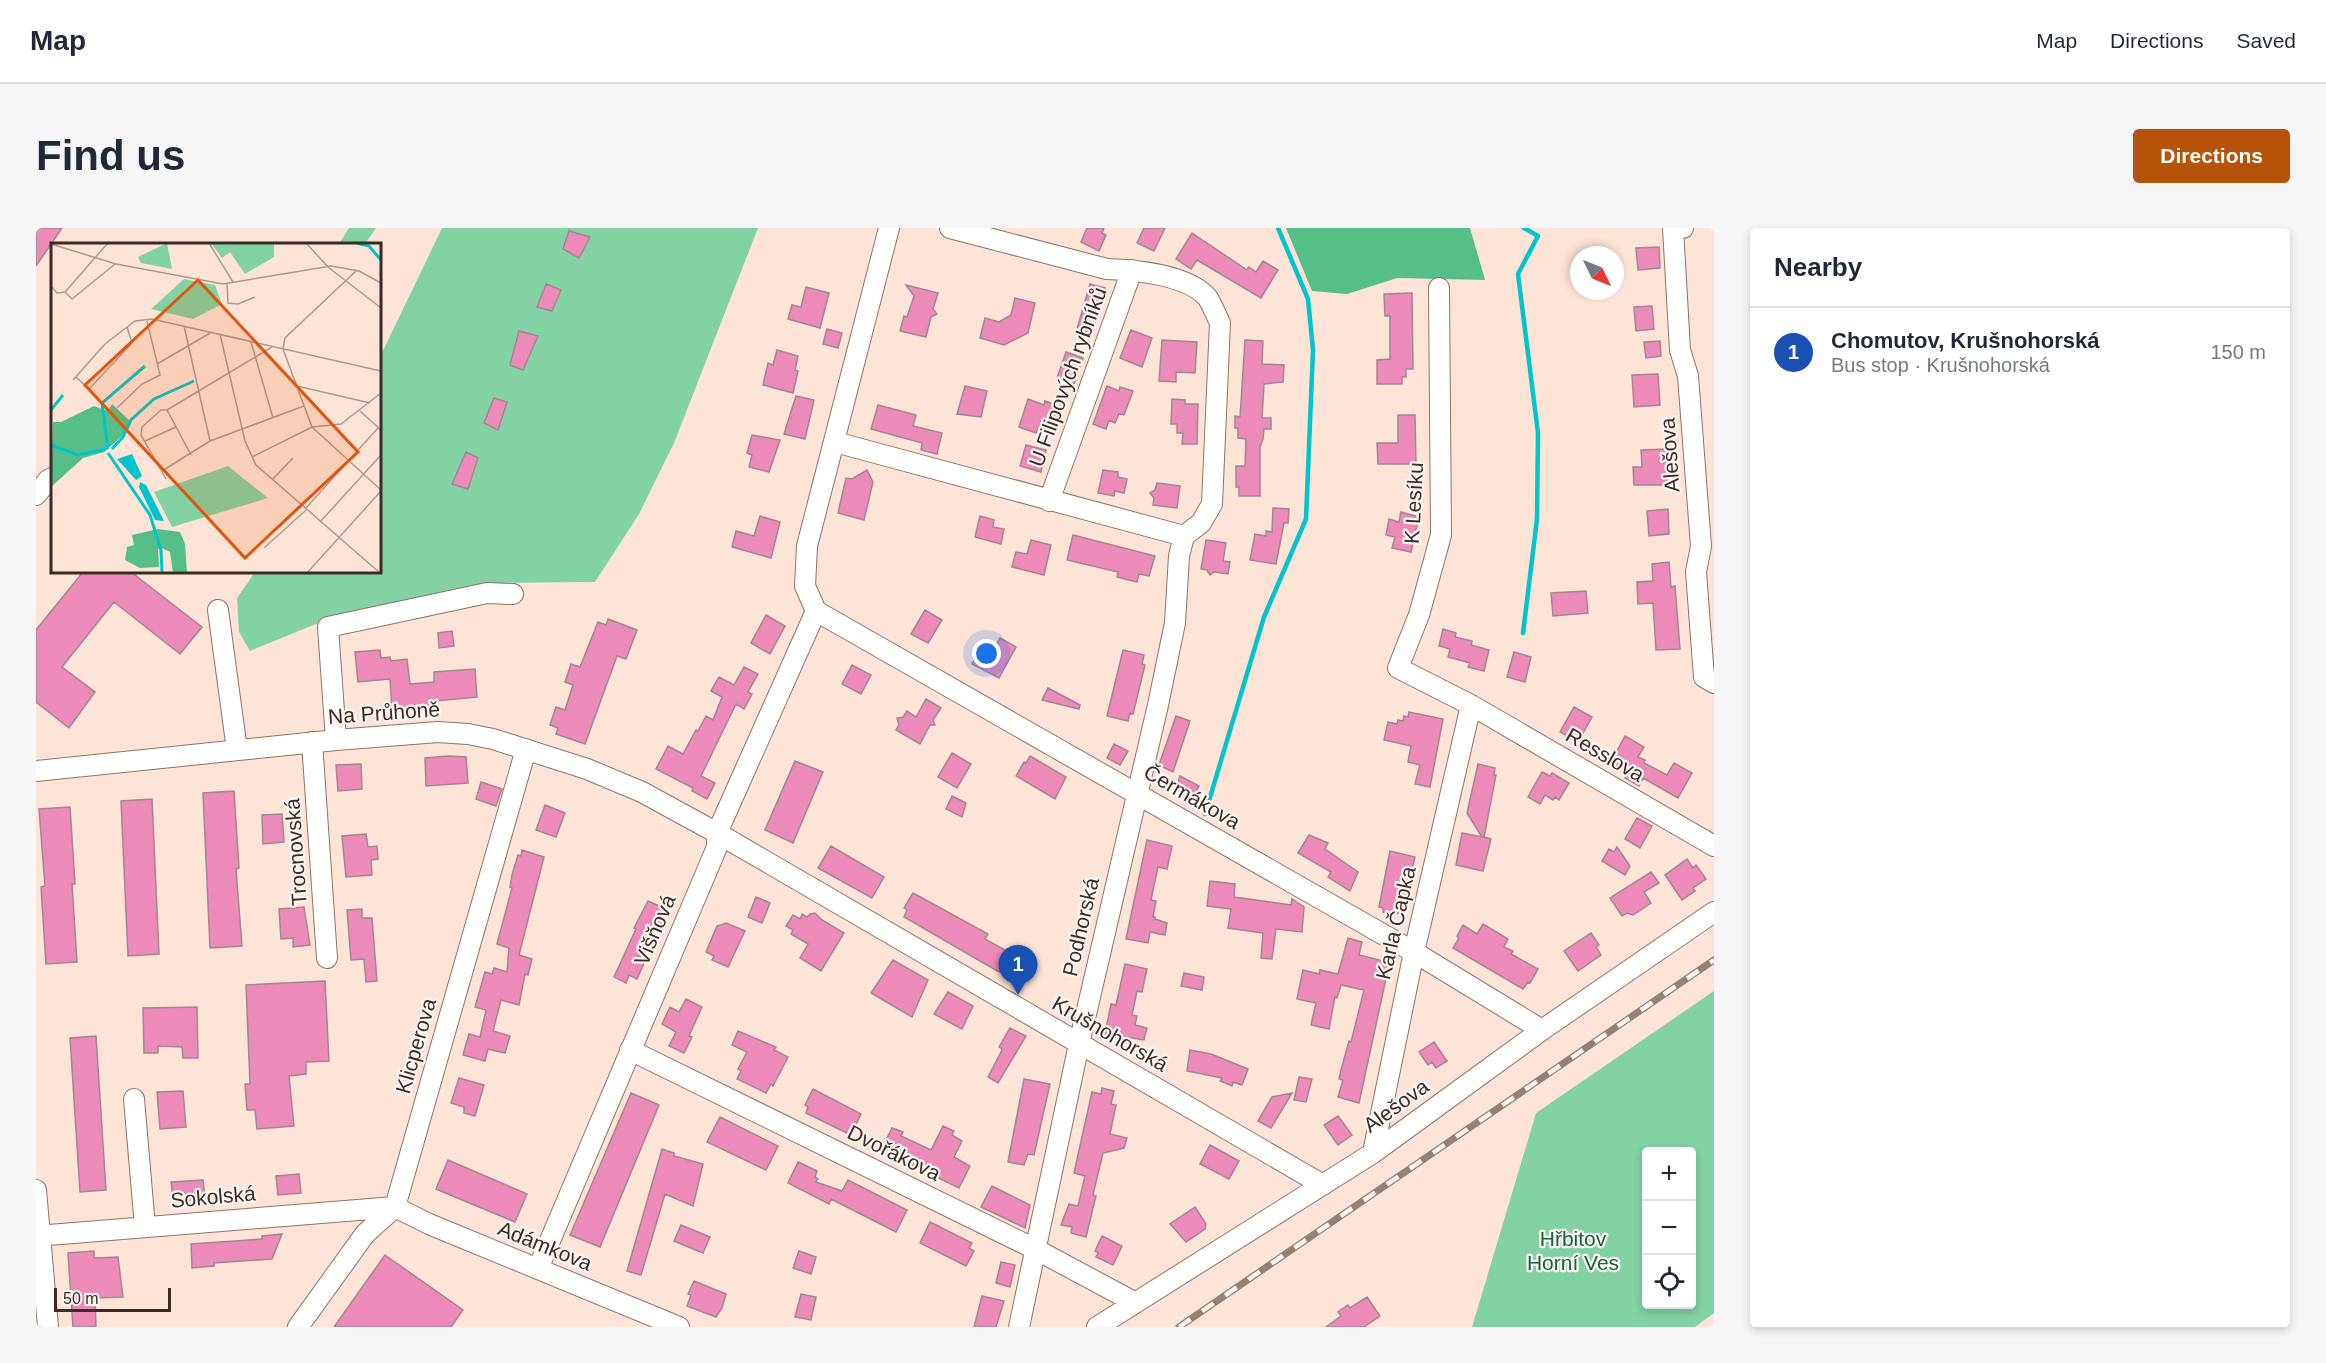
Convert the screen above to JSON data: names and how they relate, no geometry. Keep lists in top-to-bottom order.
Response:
{
  "streets": {
    "street": [
      "U Filipových rybníků",
      "Alešova",
      "K Lesíku",
      "Na Průhoně",
      "Resslova",
      "Čermákova",
      "Trocnovská",
      "Karla Čapka",
      "Podhorská",
      "Višňová",
      "Krušnohorská",
      "Klicperova",
      "Dvořákova",
      "Sokolská",
      "Adámkova"
    ]
  },
  "crossings": [
    ["U Filipových rybníků", "Podhorská"],
    ["Alešova", "Čermákova"],
    ["Alešova", "Karla Čapka"],
    ["Alešova", "Krušnohorská"],
    ["Alešova", "Dvořákova"],
    ["K Lesíku", "Resslova"],
    ["K Lesíku", "Karla Čapka"],
    ["Na Průhoně", "Trocnovská"],
    ["Na Průhoně", "Višňová"],
    ["Na Průhoně", "Krušnohorská"],
    ["Na Průhoně", "Klicperova"],
    ["Resslova", "Karla Čapka"],
    ["Čermákova", "Karla Čapka"],
    ["Čermákova", "Podhorská"],
    ["Čermákova", "Višňová"],
    ["Podhorská", "Krušnohorská"],
    ["Podhorská", "Dvořákova"],
    ["Višňová", "Krušnohorská"],
    ["Višňová", "Dvořákova"],
    ["Višňová", "Adámkova"],
    ["Klicperova", "Sokolská"],
    ["Klicperova", "Adámkova"],
    ["Sokolská", "Adámkova"]
  ],
  "parks": ["Hřbitov Horní Ves"],
  "scale_bar": "50 m",
  "north": "bottom right",
  "page": {
    "header": "Map",
    "nav": ["Map", "Directions", "Saved"],
    "buttons": "Directions",
    "title": "Find us",
    "heading": "Nearby",
    "list": [
      {
        "mark": "1",
        "name": "Chomutov, Krušnohorská",
        "note": "Bus stop · Krušnohorská",
        "value": "150 m"
      }
    ],
    "pins": "1",
    "map_buttons": ["+", "−"],
    "scale": "50 m"
  }
}
